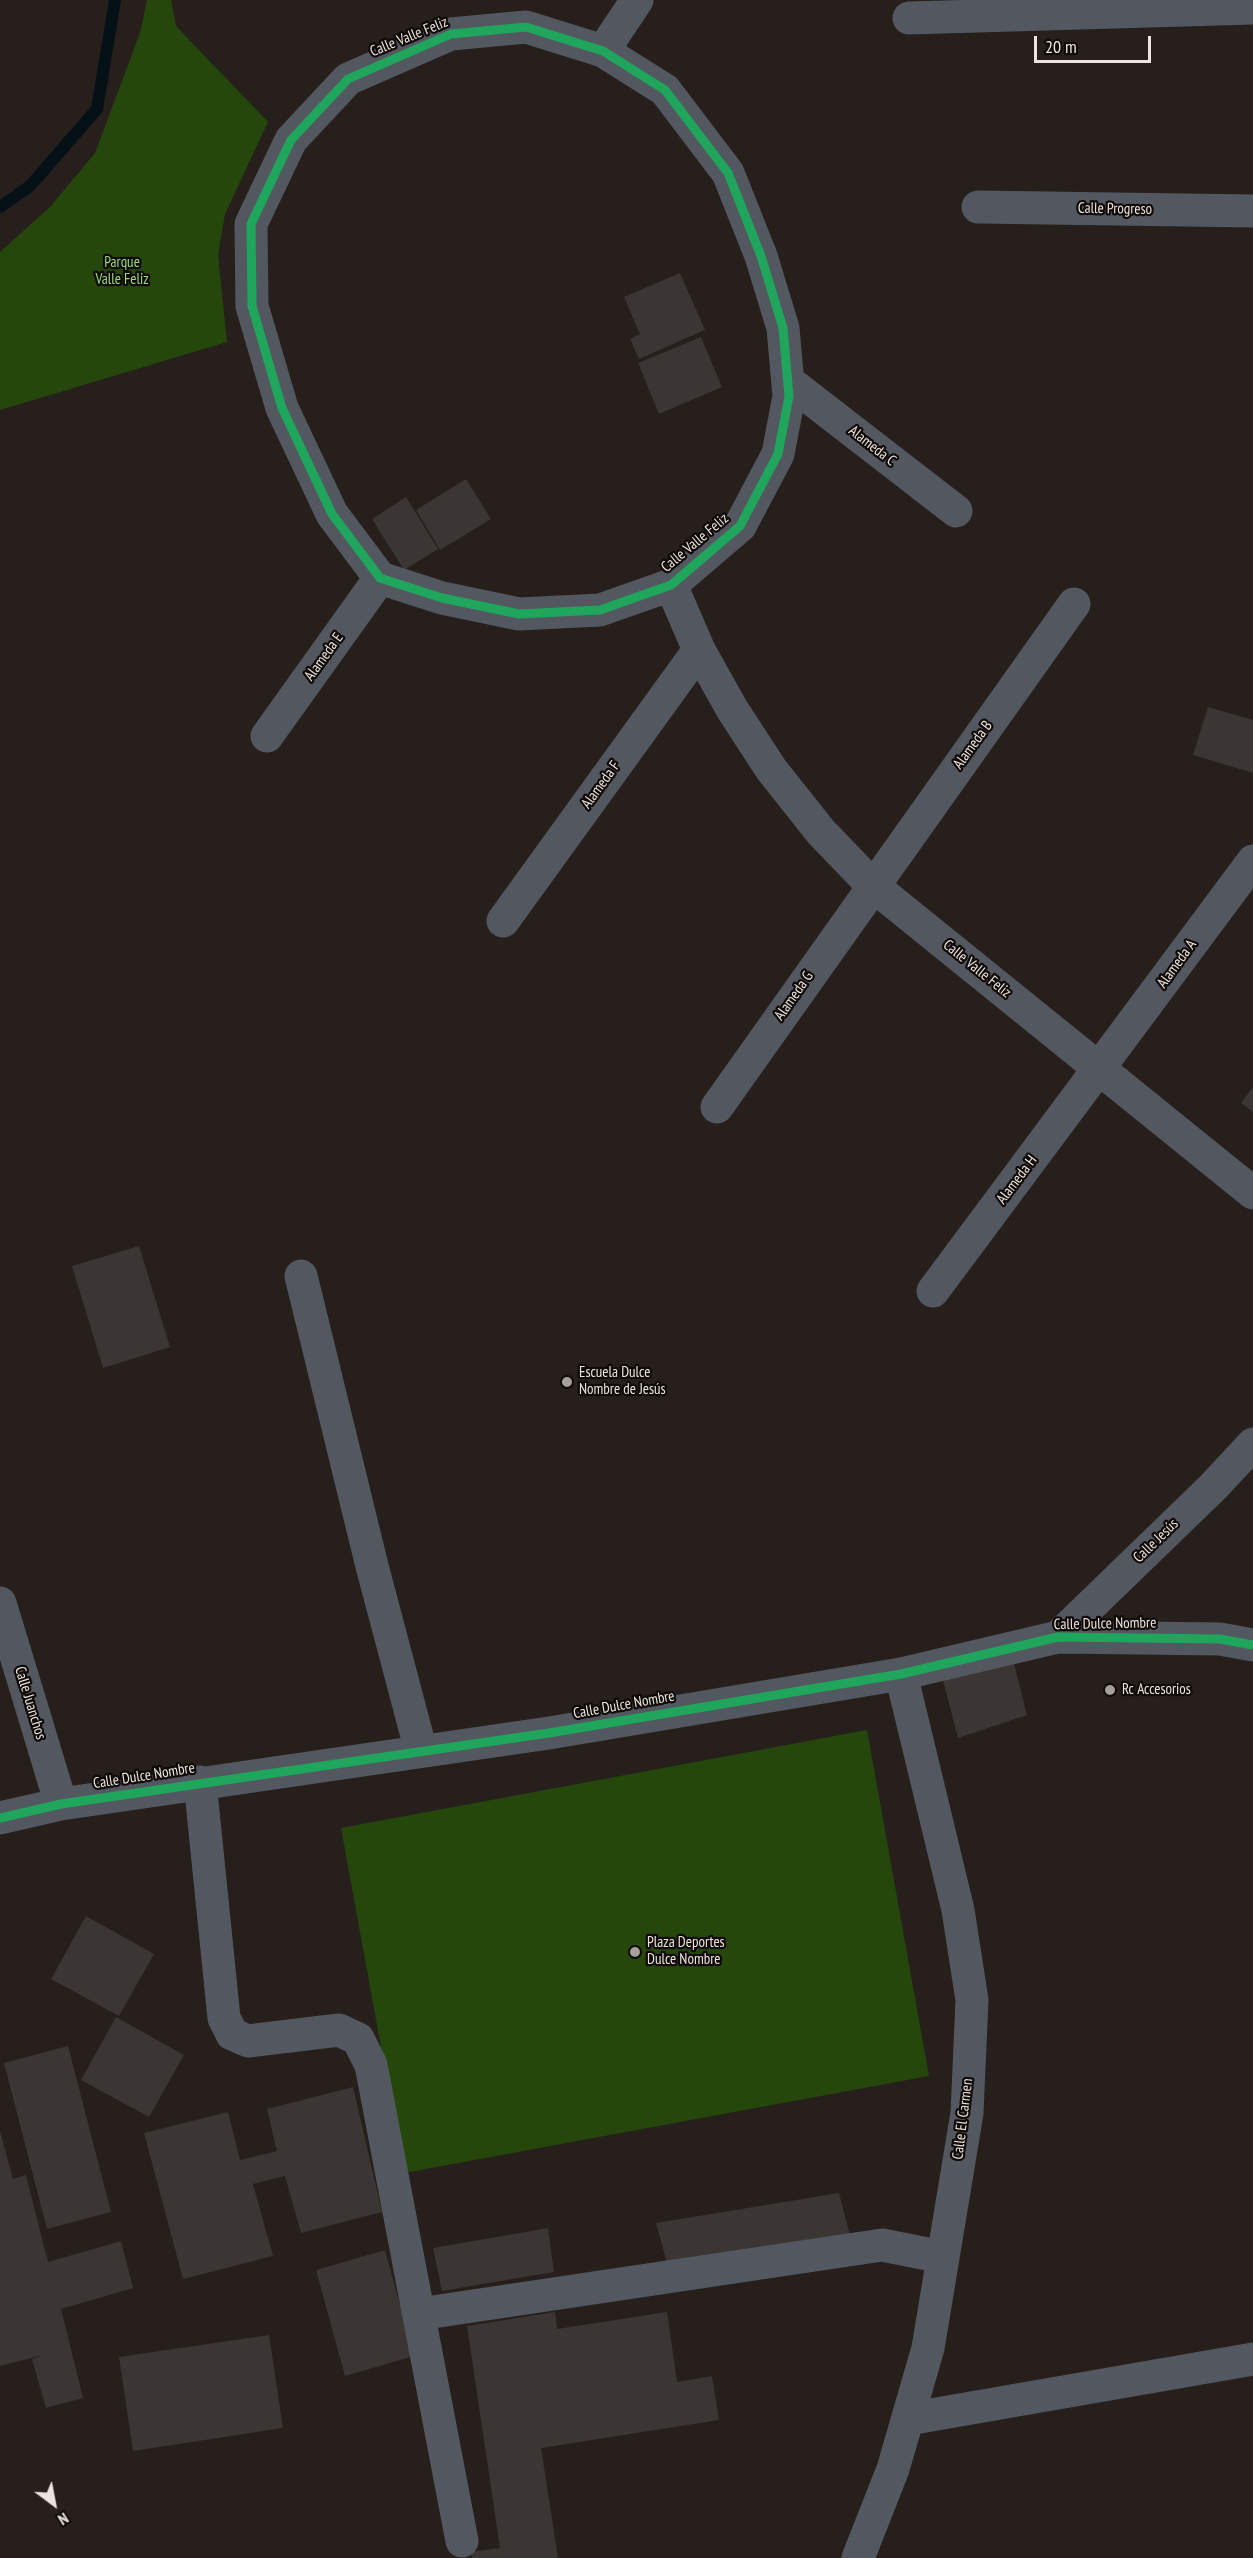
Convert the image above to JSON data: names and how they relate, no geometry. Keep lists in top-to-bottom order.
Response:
{
  "streets": {
    "street": [
      "Calle Valle Feliz",
      "Calle Progreso",
      "Alameda C",
      "Alameda E",
      "Alameda B",
      "Alameda F",
      "Alameda A",
      "Alameda G",
      "Alameda H",
      "Calle Jesús",
      "Calle Dulce Nombre",
      "Calle Juanchos",
      "Calle El Carmen"
    ]
  },
  "crossings": [
    ["Calle Valle Feliz", "Alameda C"],
    ["Calle Valle Feliz", "Alameda E"],
    ["Calle Valle Feliz", "Alameda B"],
    ["Calle Valle Feliz", "Alameda F"],
    ["Calle Valle Feliz", "Alameda A"],
    ["Calle Valle Feliz", "Alameda G"],
    ["Calle Valle Feliz", "Alameda H"],
    ["Alameda B", "Alameda G"],
    ["Alameda A", "Alameda H"],
    ["Calle Jesús", "Calle Dulce Nombre"],
    ["Calle Dulce Nombre", "Calle Juanchos"],
    ["Calle Dulce Nombre", "Calle El Carmen"]
  ],
  "parks": ["Parque Valle Feliz"],
  "places": ["Escuela Dulce Nombre de Jesús", "Rc Accesorios", "Plaza Deportes Dulce Nombre"],
  "scale_bar": "20 m",
  "north": "bottom right"
}
